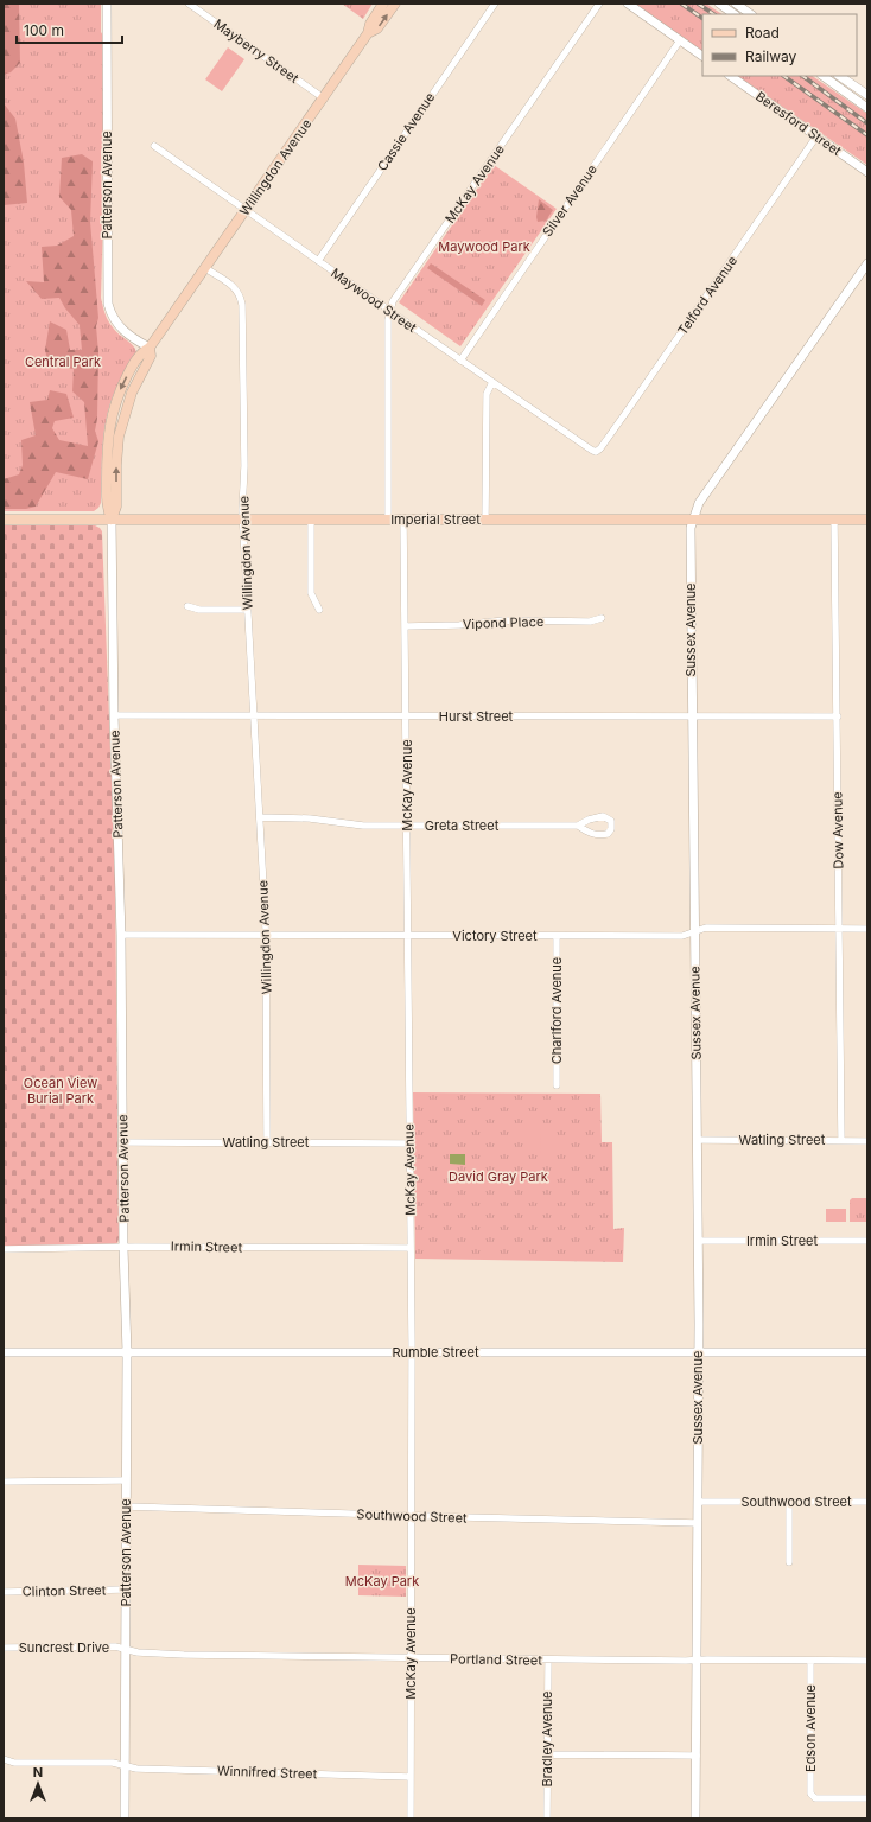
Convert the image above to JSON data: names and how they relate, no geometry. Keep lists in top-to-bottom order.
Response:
{
  "streets": {
    "main road": ["Willingdon Avenue", "Imperial Street"],
    "street": [
      "Mayberry Street",
      "Beresford Street",
      "Cassie Avenue",
      "McKay Avenue",
      "Patterson Avenue",
      "Silver Avenue",
      "Telford Avenue",
      "Maywood Street",
      "Vipond Place",
      "Sussex Avenue",
      "Hurst Street",
      "Greta Street",
      "Dow Avenue",
      "Victory Street",
      "Charlford Avenue",
      "Watling Street",
      "Irmin Street",
      "Rumble Street",
      "Southwood Street",
      "Clinton Street",
      "Suncrest Drive",
      "Portland Street",
      "Edson Avenue",
      "Bradley Avenue",
      "Winnifred Street"
    ]
  },
  "crossings": [
    ["Mayberry Street", "Willingdon Avenue"],
    ["Beresford Street", "Telford Avenue"],
    ["Cassie Avenue", "Maywood Street"],
    ["Willingdon Avenue", "Maywood Street"],
    ["Willingdon Avenue", "Imperial Street"],
    ["Willingdon Avenue", "Hurst Street"],
    ["Willingdon Avenue", "Greta Street"],
    ["Willingdon Avenue", "Victory Street"],
    ["Willingdon Avenue", "Watling Street"],
    ["McKay Avenue", "Maywood Street"],
    ["McKay Avenue", "Imperial Street"],
    ["McKay Avenue", "Vipond Place"],
    ["McKay Avenue", "Hurst Street"],
    ["McKay Avenue", "Greta Street"],
    ["McKay Avenue", "Victory Street"],
    ["McKay Avenue", "Watling Street"],
    ["McKay Avenue", "Irmin Street"],
    ["McKay Avenue", "Rumble Street"],
    ["McKay Avenue", "Southwood Street"],
    ["McKay Avenue", "Portland Street"],
    ["McKay Avenue", "Winnifred Street"],
    ["Patterson Avenue", "Imperial Street"],
    ["Patterson Avenue", "Hurst Street"],
    ["Patterson Avenue", "Victory Street"],
    ["Patterson Avenue", "Watling Street"],
    ["Patterson Avenue", "Irmin Street"],
    ["Patterson Avenue", "Rumble Street"],
    ["Patterson Avenue", "Southwood Street"],
    ["Patterson Avenue", "Clinton Street"],
    ["Patterson Avenue", "Suncrest Drive"],
    ["Patterson Avenue", "Portland Street"],
    ["Patterson Avenue", "Winnifred Street"],
    ["Silver Avenue", "Maywood Street"],
    ["Telford Avenue", "Maywood Street"],
    ["Imperial Street", "Sussex Avenue"],
    ["Imperial Street", "Dow Avenue"],
    ["Sussex Avenue", "Hurst Street"],
    ["Sussex Avenue", "Victory Street"],
    ["Sussex Avenue", "Watling Street"],
    ["Sussex Avenue", "Irmin Street"],
    ["Sussex Avenue", "Rumble Street"],
    ["Sussex Avenue", "Southwood Street"],
    ["Sussex Avenue", "Portland Street"],
    ["Hurst Street", "Dow Avenue"],
    ["Dow Avenue", "Victory Street"],
    ["Dow Avenue", "Watling Street"],
    ["Victory Street", "Charlford Avenue"],
    ["Suncrest Drive", "Portland Street"],
    ["Portland Street", "Edson Avenue"],
    ["Portland Street", "Bradley Avenue"]
  ],
  "parks": [
    "Maywood Park",
    "Central Park",
    "Ocean View Burial Park",
    "David Gray Park",
    "McKay Park"
  ],
  "legend": ["Road", "Railway"],
  "scale_bar": "100 m",
  "north": "top"
}
